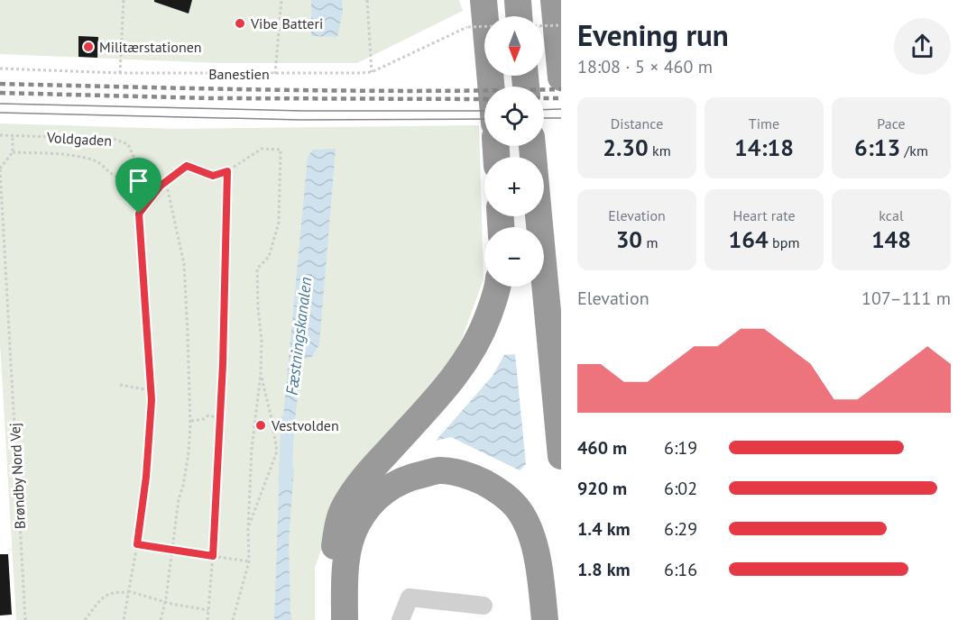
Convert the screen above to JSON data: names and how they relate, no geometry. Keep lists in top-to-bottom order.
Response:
{
  "streets": {
    "path": ["Banestien", "Voldgaden", "Brøndby Nord Vej"]
  },
  "water": ["Fæstningskanalen"],
  "places": ["Vibe Batteri", "Militærstationen", "Vestvolden"],
  "north": "bottom",
  "page": {
    "heading": ["Evening run", "18:08 · 5 × 460 m"],
    "map_buttons": ["+", "−"],
    "stats": [
      ["Distance", "2.30 km"],
      ["Time", "14:18"],
      ["Pace", "6:13 /km"],
      ["Elevation", "30 m"],
      ["Heart rate", "164 bpm"],
      ["kcal", "148"]
    ],
    "chart": ["Elevation", "107–111 m"],
    "list": [
      {
        "name": "460 m",
        "note": "6:19"
      },
      {
        "name": "920 m",
        "note": "6:02"
      },
      {
        "name": "1.4 km",
        "note": "6:29"
      },
      {
        "name": "1.8 km",
        "note": "6:16"
      }
    ]
  }
}
